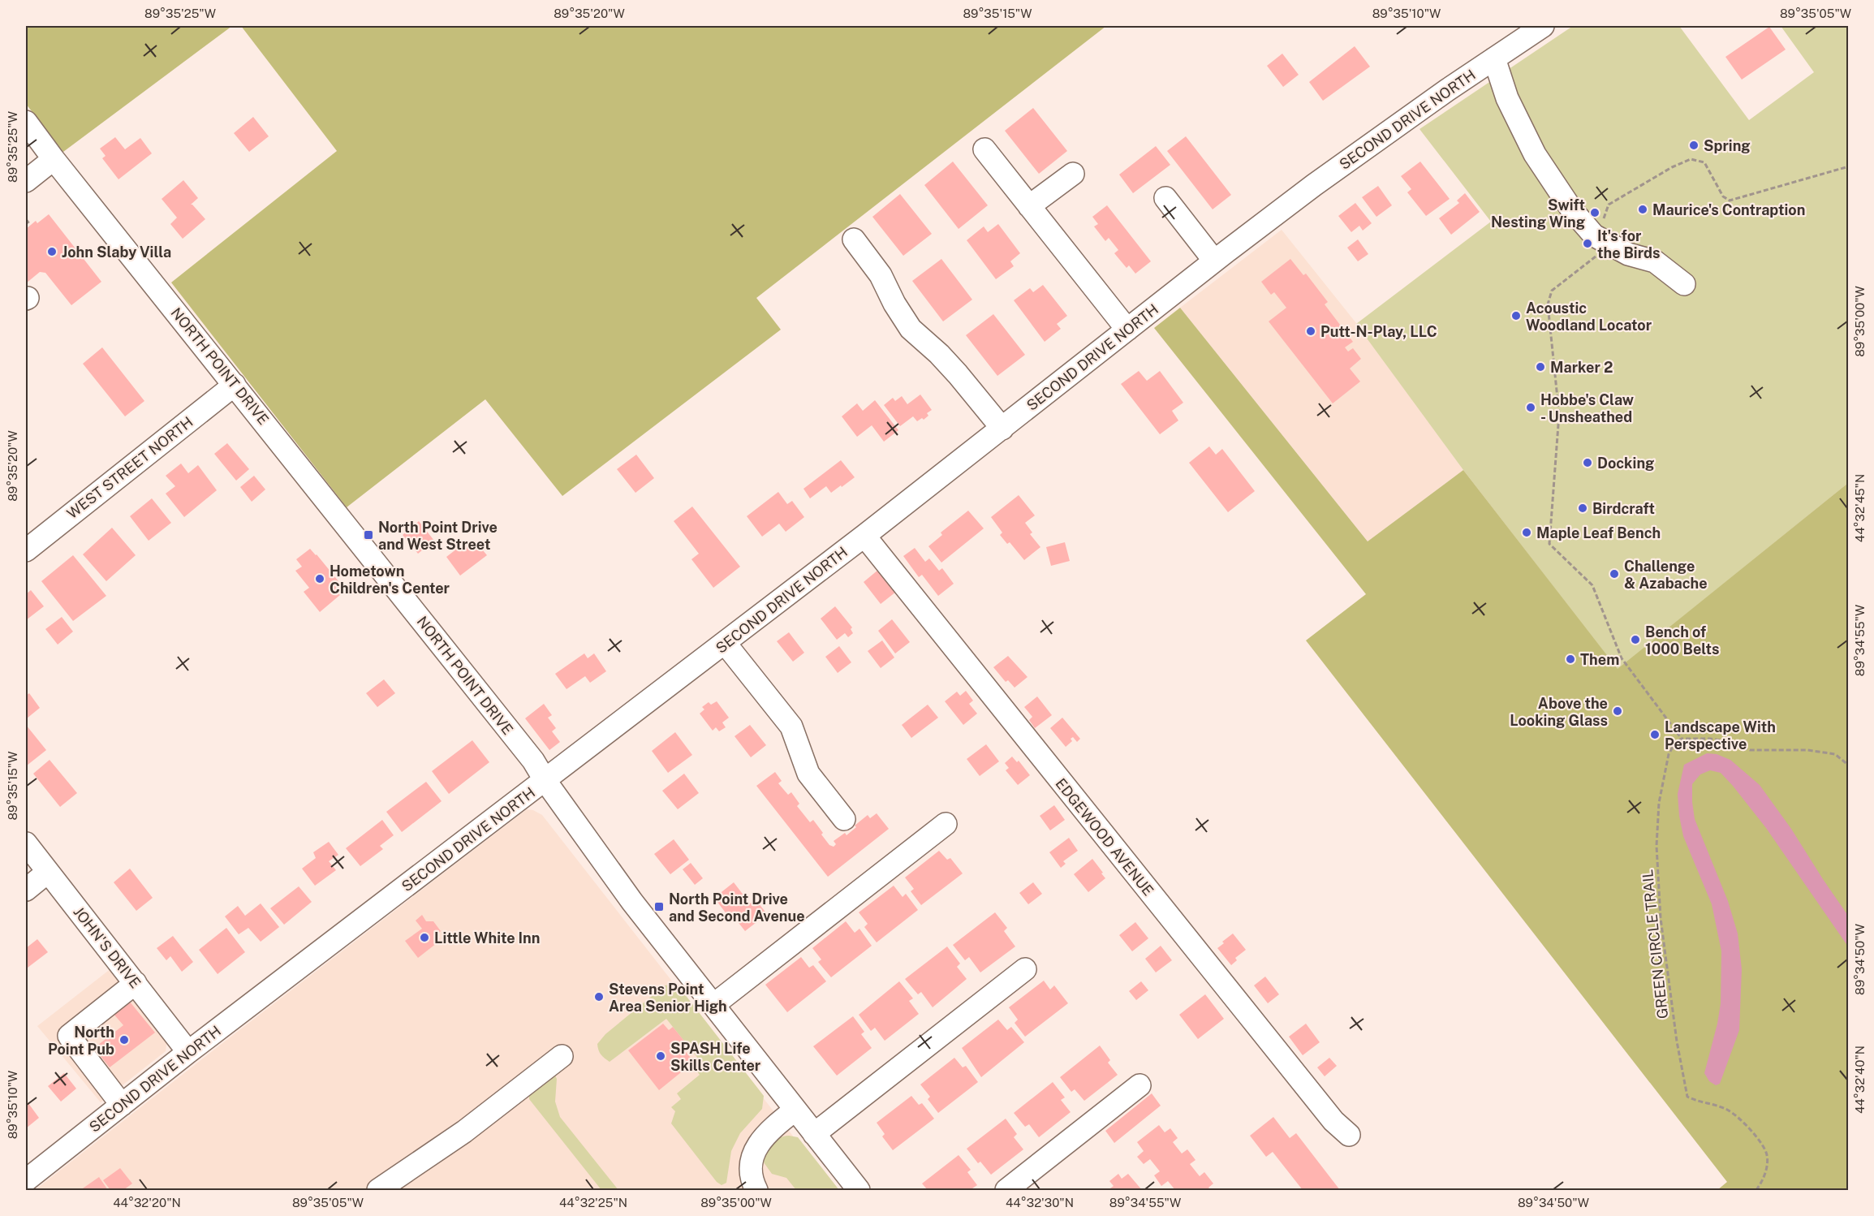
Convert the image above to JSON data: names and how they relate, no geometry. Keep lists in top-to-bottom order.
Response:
{
  "streets": {
    "street": [
      "SECOND DRIVE NORTH",
      "NORTH POINT DRIVE",
      "WEST STREET NORTH",
      "EDGEWOOD AVENUE",
      "JOHN'S DRIVE"
    ],
    "path": ["GREEN CIRCLE TRAIL"]
  },
  "crossings": [
    ["SECOND DRIVE NORTH", "NORTH POINT DRIVE"],
    ["SECOND DRIVE NORTH", "EDGEWOOD AVENUE"],
    ["SECOND DRIVE NORTH", "JOHN'S DRIVE"],
    ["NORTH POINT DRIVE", "WEST STREET NORTH"]
  ],
  "places": {
    "other": [
      "Spring",
      "Maurice's Contraption",
      "Swift Nesting Wing",
      "It's for the Birds",
      "John Slaby Villa",
      "Acoustic Woodland Locator",
      "Putt-N-Play, LLC",
      "Marker 2",
      "Hobbe's Claw - Unsheathed",
      "Docking",
      "Birdcraft",
      "Maple Leaf Bench",
      "Challenge & Azabache",
      "Hometown Children's Center",
      "Bench of 1000 Belts",
      "Them",
      "Above the Looking Glass",
      "Landscape With Perspective",
      "Little White Inn",
      "Stevens Point Area Senior High",
      "North Point Pub",
      "SPASH Life Skills Center"
    ],
    "transit": ["North Point Drive and West Street", "North Point Drive and Second Avenue"]
  },
  "coordinates": [
    "89°35'25\"W",
    "89°35'20\"W",
    "89°35'15\"W",
    "89°35'10\"W",
    "89°35'05\"W",
    "89°35'00\"W",
    "44°32'45\"N",
    "89°34'55\"W",
    "89°34'50\"W",
    "44°32'40\"N",
    "44°32'20\"N",
    "44°32'25\"N",
    "44°32'30\"N"
  ]
}
